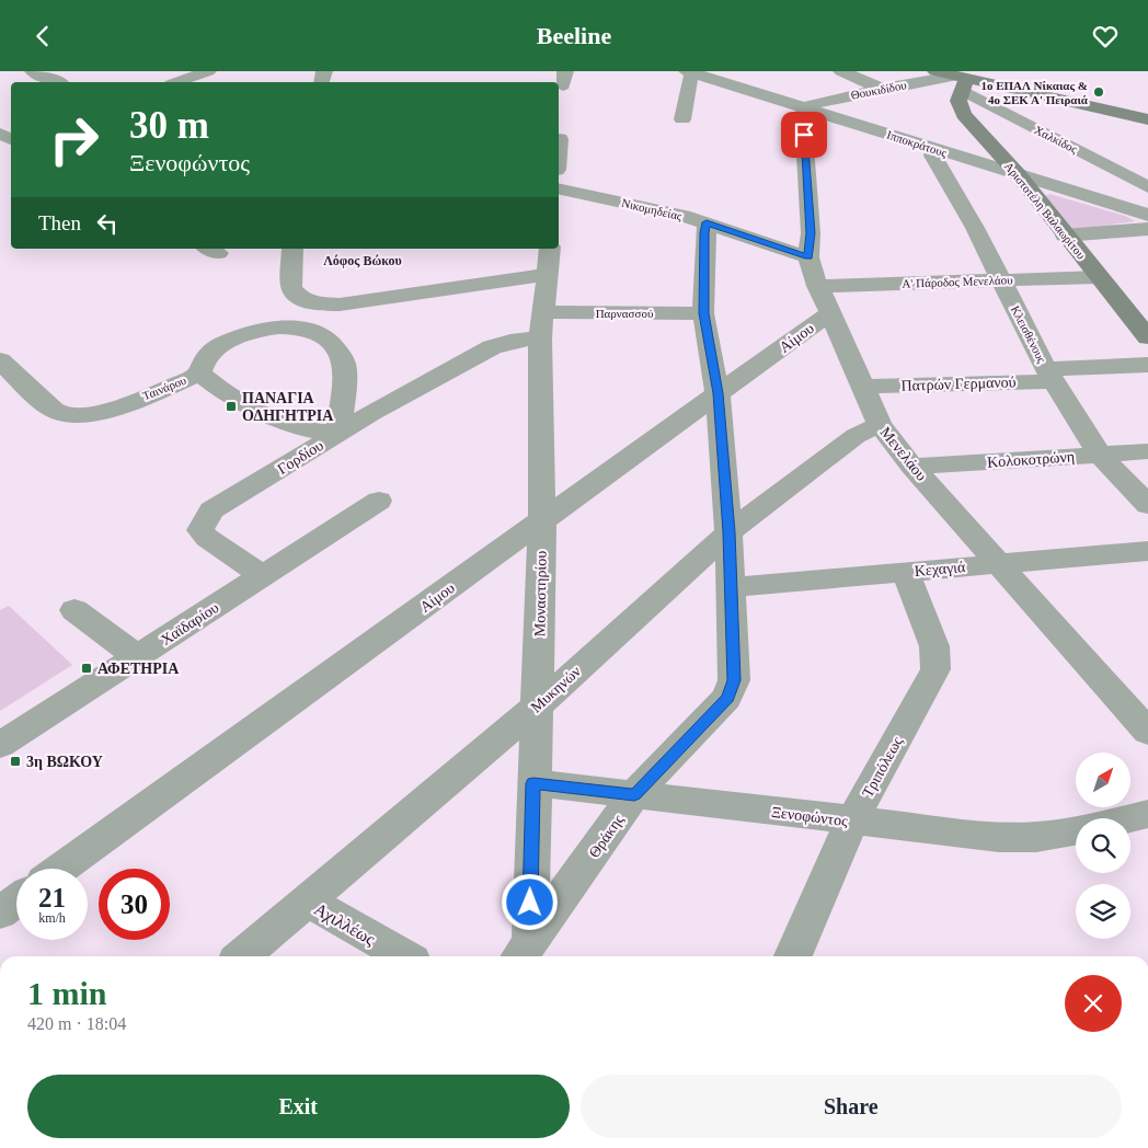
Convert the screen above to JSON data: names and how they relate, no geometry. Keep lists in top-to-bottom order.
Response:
{
  "streets": {
    "street": [
      "Θουκιδίδου",
      "Χαλκίδος",
      "Ιπποκράτους",
      "Νικομηδείας",
      "Αριστοτέλη Βαλαωρίτου",
      "Α' Πάροδος Μενελάου",
      "Παρνασσού",
      "Κλεισθένους",
      "Αίμου",
      "Πατρών Γερμανού",
      "Ταινάρου",
      "Μενελάου",
      "Γορδίου",
      "Κολοκοτρώνη",
      "Κεχαγιά",
      "Μοναστηρίου",
      "Χαϊδαρίου",
      "Μυκηνών",
      "Τριπόλεως",
      "Ξενοφώντος",
      "Θράκης",
      "Αχιλλέως"
    ]
  },
  "crossings": [
    ["Θουκιδίδου", "Χαλκίδος"],
    ["Θουκιδίδου", "Ιπποκράτους"],
    ["Θουκιδίδου", "Αριστοτέλη Βαλαωρίτου"],
    ["Θουκιδίδου", "Μενελάου"],
    ["Χαλκίδος", "Αριστοτέλη Βαλαωρίτου"],
    ["Ιπποκράτους", "Αριστοτέλη Βαλαωρίτου"],
    ["Ιπποκράτους", "Κλεισθένους"],
    ["Ιπποκράτους", "Μενελάου"],
    ["Νικομηδείας", "Μενελάου"],
    ["Νικομηδείας", "Θράκης"],
    ["Αριστοτέλη Βαλαωρίτου", "Α' Πάροδος Μενελάου"],
    ["Α' Πάροδος Μενελάου", "Κλεισθένους"],
    ["Α' Πάροδος Μενελάου", "Μενελάου"],
    ["Παρνασσού", "Γορδίου"],
    ["Παρνασσού", "Μοναστηρίου"],
    ["Παρνασσού", "Θράκης"],
    ["Κλεισθένους", "Πατρών Γερμανού"],
    ["Κλεισθένους", "Κολοκοτρώνη"],
    ["Αίμου", "Μενελάου"],
    ["Αίμου", "Μοναστηρίου"],
    ["Αίμου", "Θράκης"],
    ["Πατρών Γερμανού", "Μενελάου"],
    ["Μενελάου", "Κολοκοτρώνη"],
    ["Μενελάου", "Κεχαγιά"],
    ["Μενελάου", "Μυκηνών"],
    ["Γορδίου", "Μοναστηρίου"],
    ["Γορδίου", "Χαϊδαρίου"],
    ["Κεχαγιά", "Τριπόλεως"],
    ["Κεχαγιά", "Θράκης"],
    ["Μοναστηρίου", "Μυκηνών"],
    ["Μοναστηρίου", "Ξενοφώντος"],
    ["Μοναστηρίου", "Θράκης"],
    ["Μυκηνών", "Θράκης"],
    ["Μυκηνών", "Αχιλλέως"],
    ["Τριπόλεως", "Ξενοφώντος"],
    ["Ξενοφώντος", "Θράκης"]
  ],
  "districts": ["Λόφος Βώκου"],
  "places": {
    "other": ["1ο ΕΠΑΛ Νίκαιας & 4ο ΣΕΚ Α' Πειραιά"],
    "transit": ["ΠΑΝΑΓΙΑ ΟΔΗΓΗΤΡΙΑ", "ΑΦΕΤΗΡΙΑ", "3η ΒΩΚΟΥ"]
  },
  "north": "top right",
  "page": {
    "header": "Beeline",
    "turn": ["30 m", "Ξενοφώντος"],
    "then": "Then",
    "speed": "21 km/h",
    "limit": "30",
    "heading": ["1 min", "420 m · 18:04"],
    "buttons": ["Exit", "Share"]
  }
}
